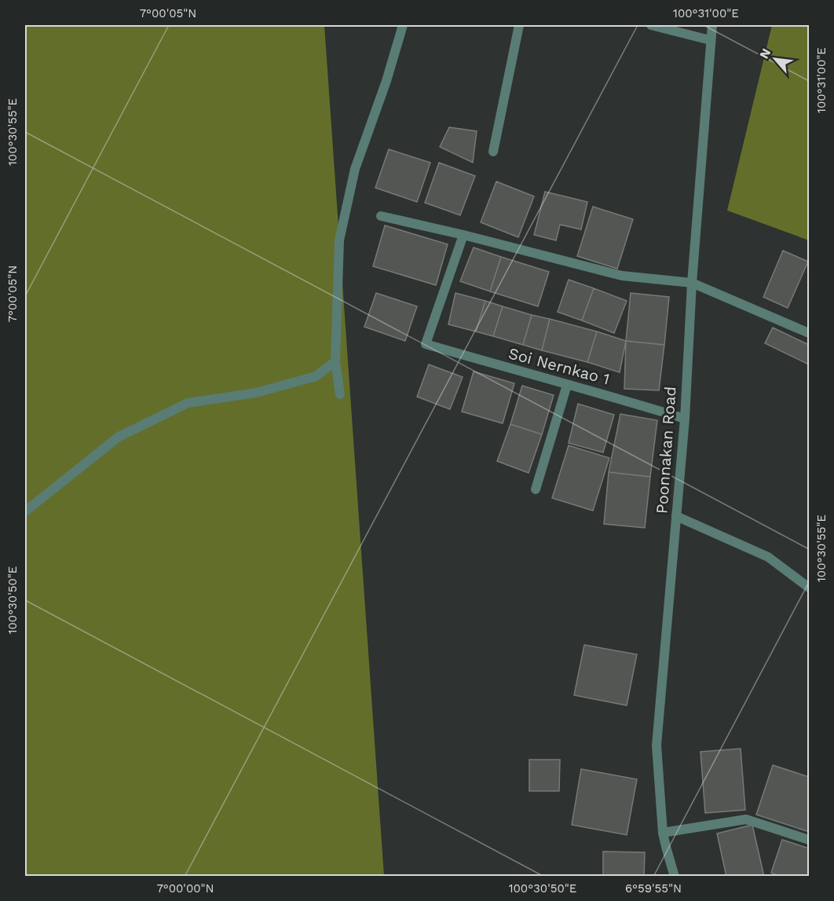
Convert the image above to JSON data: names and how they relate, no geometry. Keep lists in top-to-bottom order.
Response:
{
  "streets": {
    "street": ["Soi Nernkao 1", "Poonnakan Road"]
  },
  "crossings": [
    ["Soi Nernkao 1", "Poonnakan Road"]
  ],
  "north": "top left",
  "coordinates": [
    "7°00'05\"N",
    "100°31'00\"E",
    "100°30'55\"E",
    "100°30'50\"E",
    "7°00'00\"N",
    "6°59'55\"N"
  ]
}
